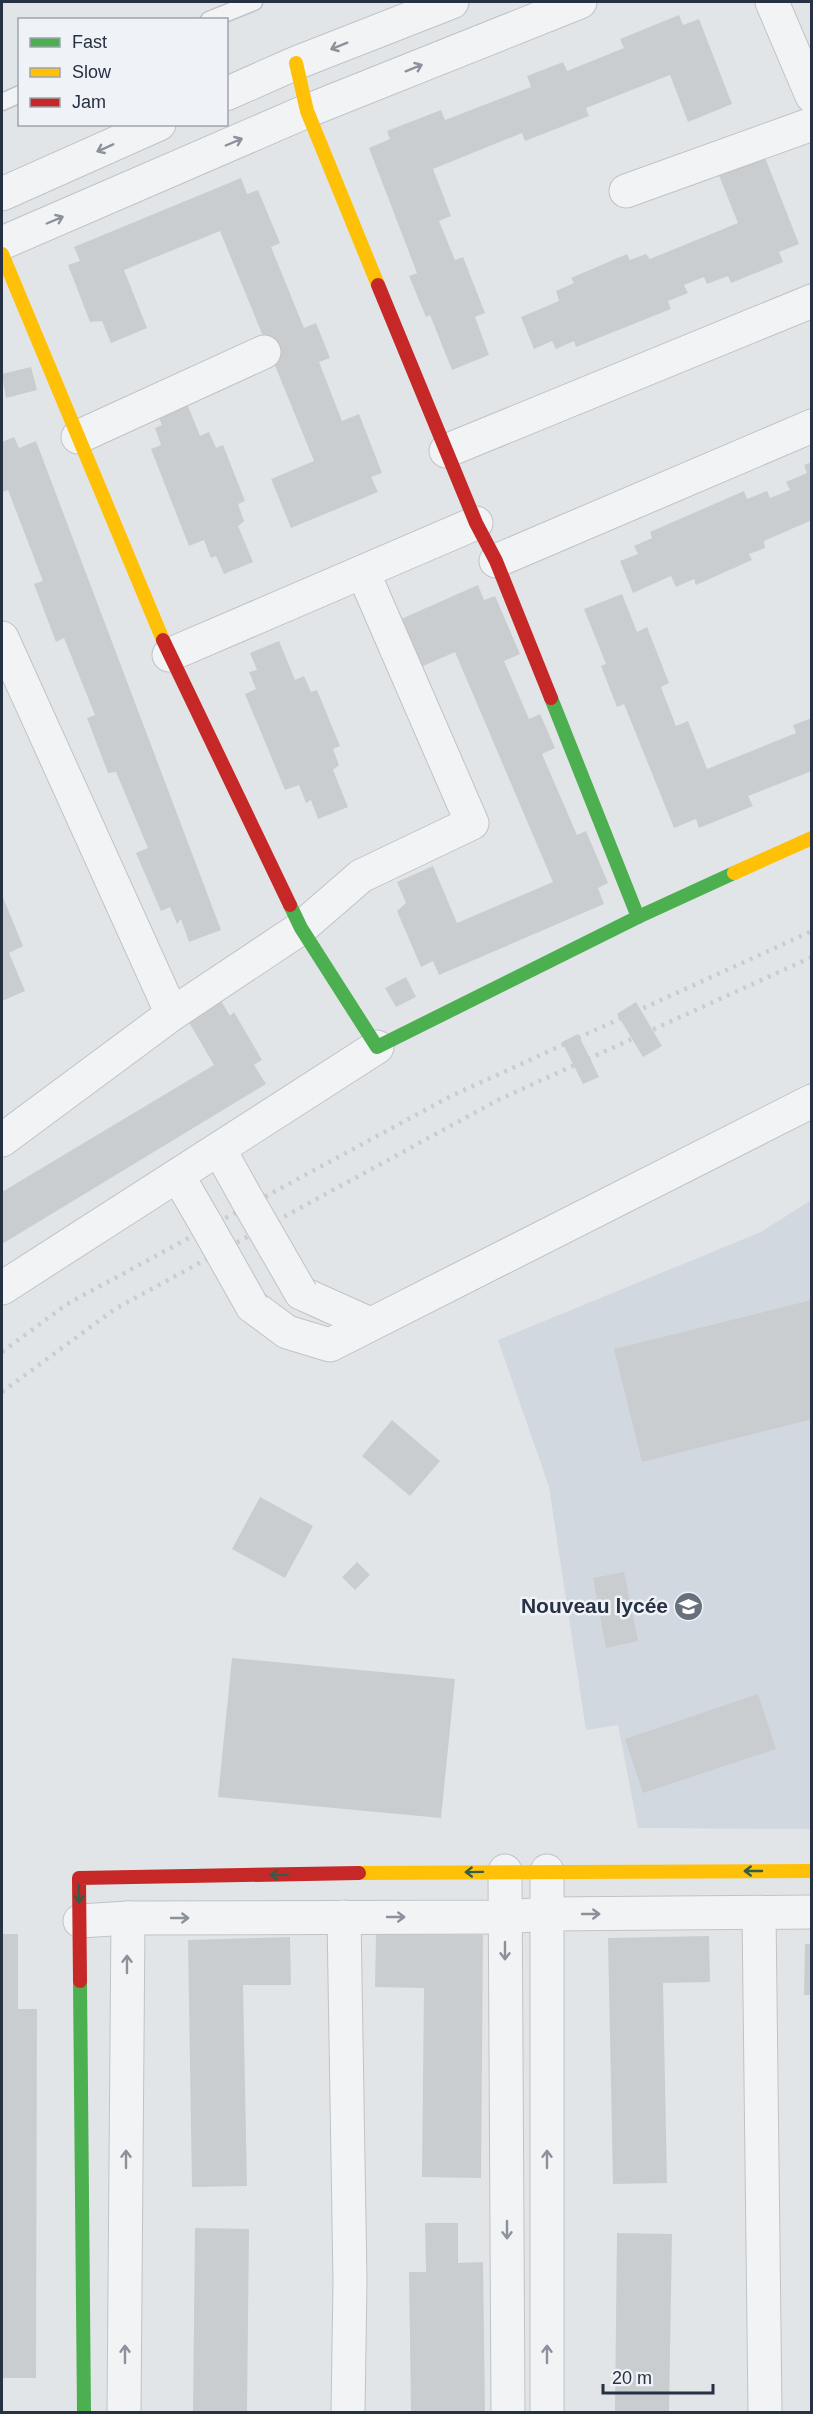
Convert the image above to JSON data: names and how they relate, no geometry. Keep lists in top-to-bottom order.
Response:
{
  "places": {
    "school or university": ["Nouveau lycée"]
  },
  "legend": ["Fast", "Slow", "Jam"],
  "scale_bar": "20 m"
}
